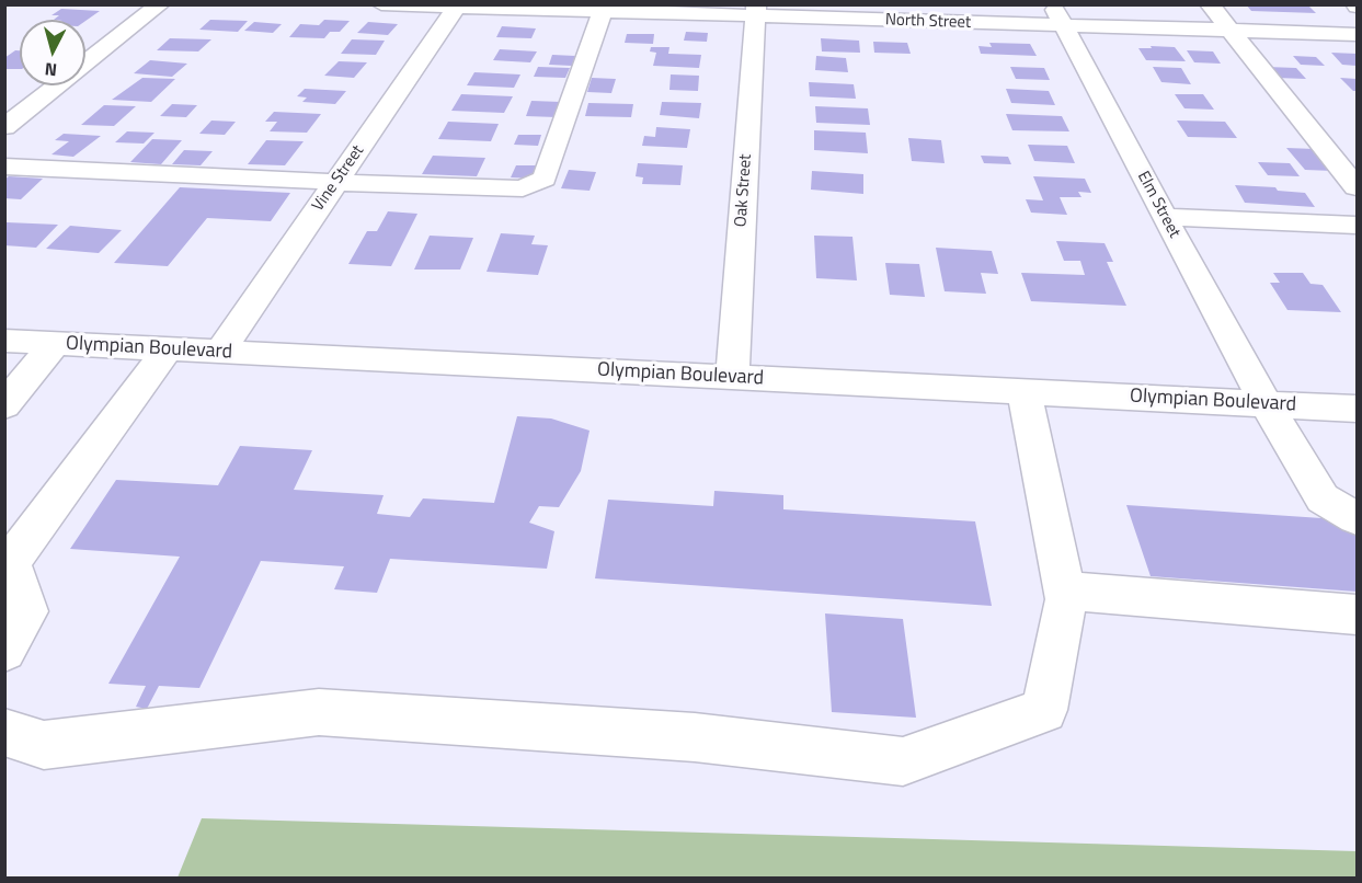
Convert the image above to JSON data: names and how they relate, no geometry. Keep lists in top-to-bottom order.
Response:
{
  "streets": {
    "street": [
      "North Street",
      "Vine Street",
      "Oak Street",
      "Elm Street",
      "Olympian Boulevard"
    ]
  },
  "crossings": [
    ["North Street", "Vine Street"],
    ["North Street", "Oak Street"],
    ["North Street", "Elm Street"],
    ["Vine Street", "Olympian Boulevard"],
    ["Oak Street", "Olympian Boulevard"],
    ["Elm Street", "Olympian Boulevard"]
  ],
  "north": "bottom"
}
